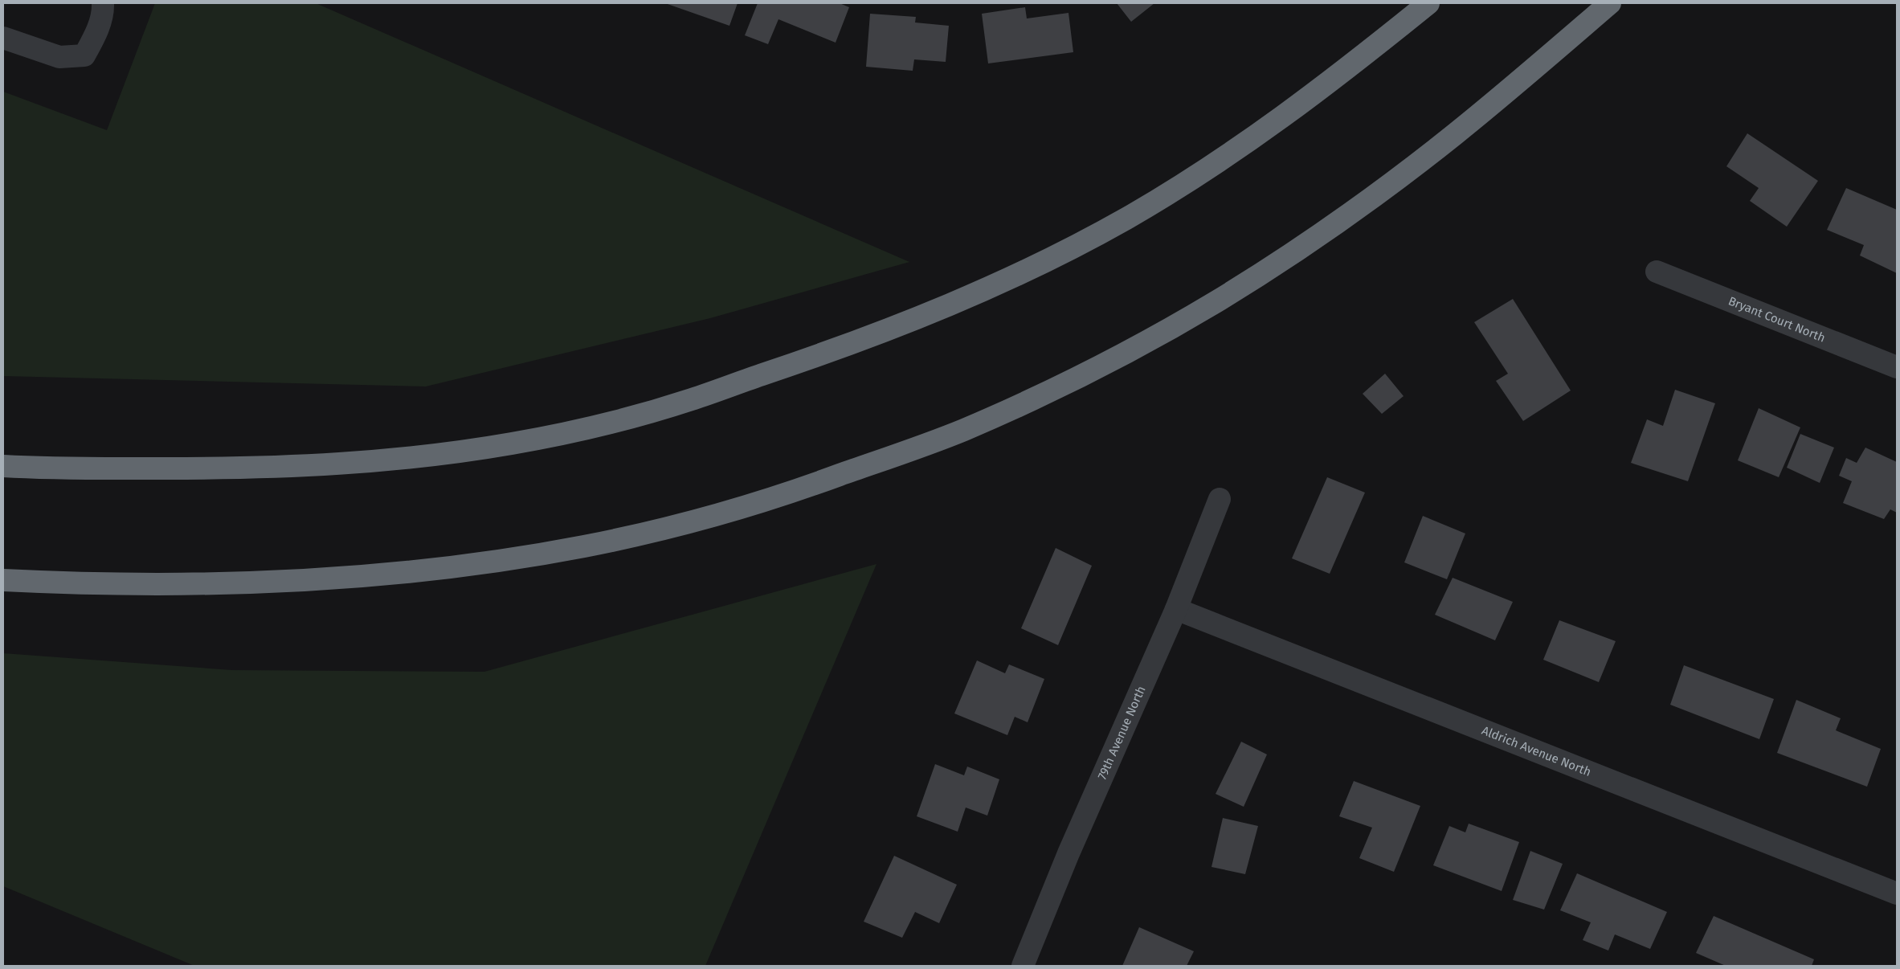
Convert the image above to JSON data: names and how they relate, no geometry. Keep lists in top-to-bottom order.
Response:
{
  "streets": {
    "street": ["Bryant Court North", "79th Avenue North", "Aldrich Avenue North"]
  },
  "crossings": [
    ["79th Avenue North", "Aldrich Avenue North"]
  ]
}
